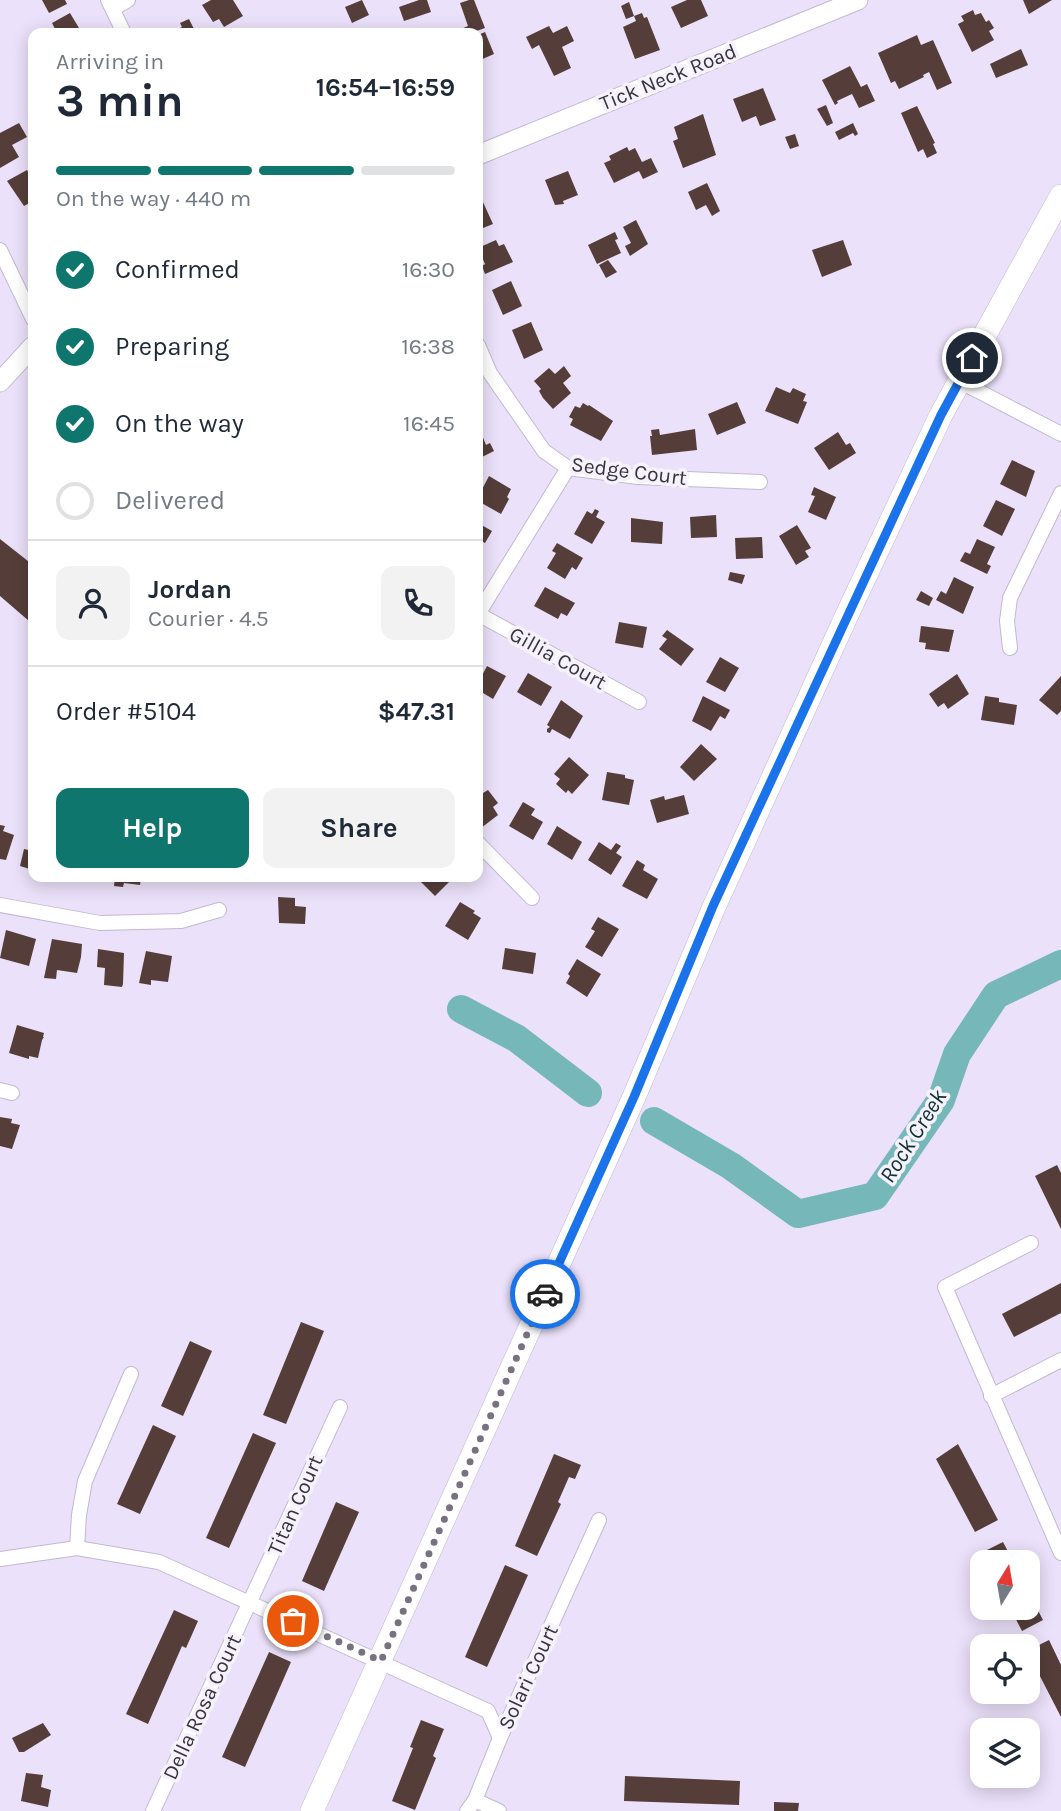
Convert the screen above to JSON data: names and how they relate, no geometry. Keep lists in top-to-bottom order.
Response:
{
  "streets": {
    "street": [
      "Tick Neck Road",
      "Sedge Court",
      "Gillia Court",
      "Titan Court",
      "Solari Court",
      "Della Rosa Court"
    ]
  },
  "crossings": [
    ["Titan Court", "Solari Court"],
    ["Titan Court", "Della Rosa Court"],
    ["Solari Court", "Della Rosa Court"]
  ],
  "water": ["Rock Creek"],
  "north": "top",
  "page": {
    "heading": ["3 min", "Arriving in", "16:54–16:59"],
    "panel": [
      "Jordan",
      "Courier · 4.5",
      "Order #5104",
      "$47.31"
    ],
    "bar": "On the way · 440 m",
    "list": [
      ["Confirmed", "16:30"],
      ["Preparing", "16:38"],
      ["On the way", "16:45"],
      "Delivered"
    ],
    "buttons": ["Help", "Share"]
  }
}
